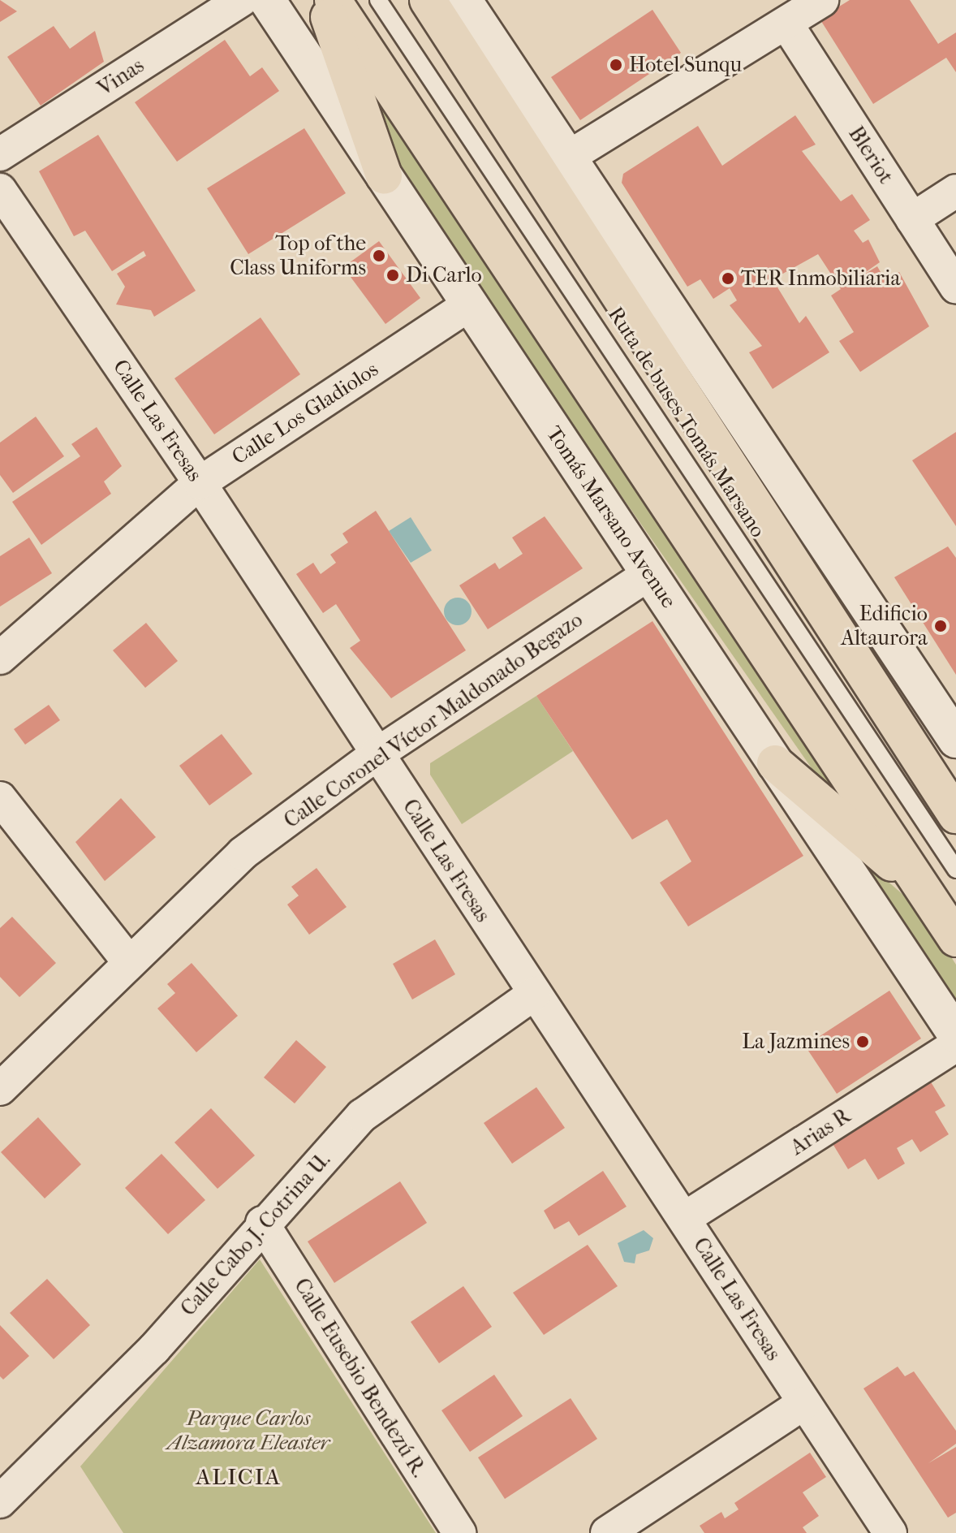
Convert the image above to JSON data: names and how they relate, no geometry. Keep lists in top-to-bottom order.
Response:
{
  "streets": {
    "street": [
      "Vinas",
      "Bleriot",
      "Calle Los Gladiolos",
      "Calle Las Fresas",
      "Tomás Marsano Avenue",
      "Calle Coronel Víctor Maldonado Begazo",
      "Arias R",
      "Calle Cabo J. Cotrina U.",
      "Calle Eusebio Bendezú R."
    ],
    "lane": ["Ruta de buses Tomás Marsano"]
  },
  "crossings": [
    ["Calle Los Gladiolos", "Calle Las Fresas"],
    ["Calle Los Gladiolos", "Tomás Marsano Avenue"],
    ["Calle Las Fresas", "Calle Coronel Víctor Maldonado Begazo"],
    ["Calle Las Fresas", "Arias R"],
    ["Calle Las Fresas", "Calle Cabo J. Cotrina U."],
    ["Tomás Marsano Avenue", "Calle Coronel Víctor Maldonado Begazo"],
    ["Calle Cabo J. Cotrina U.", "Calle Eusebio Bendezú R."]
  ],
  "districts": ["ALICIA"],
  "parks": ["Parque Carlos Alzamora Eleaster"],
  "places": [
    "Hotel Sunqu",
    "Top of the Class Uniforms",
    "Di Carlo",
    "TER Inmobiliaria",
    "Edificio Altaurora",
    "La Jazmines"
  ]
}
